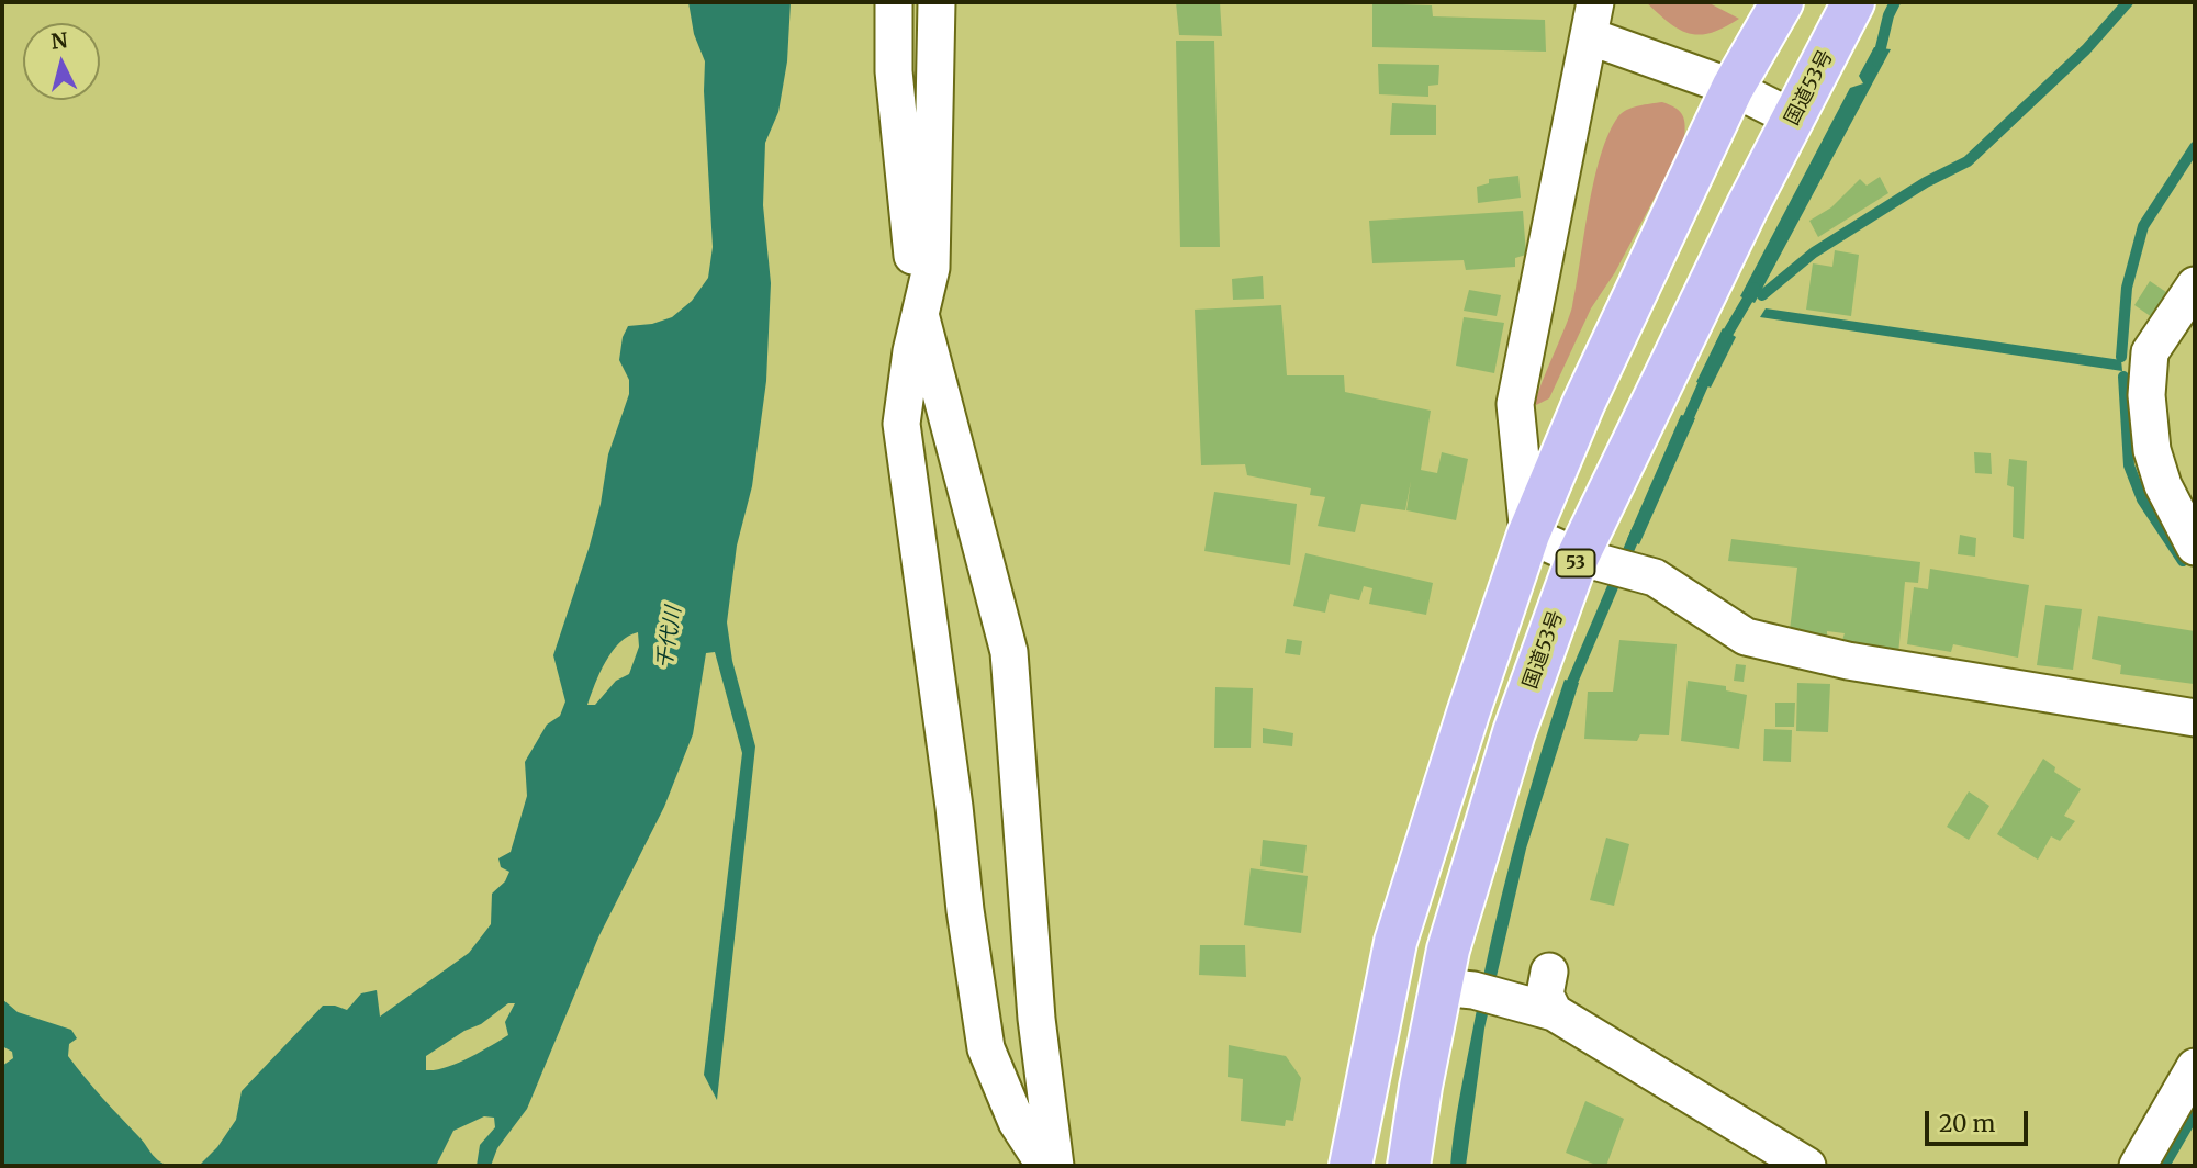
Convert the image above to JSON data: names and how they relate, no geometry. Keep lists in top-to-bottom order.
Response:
{
  "streets": {
    "highway": ["国道53号", "53"]
  },
  "water": ["千代川"],
  "scale_bar": "20 m",
  "north": "top"
}
